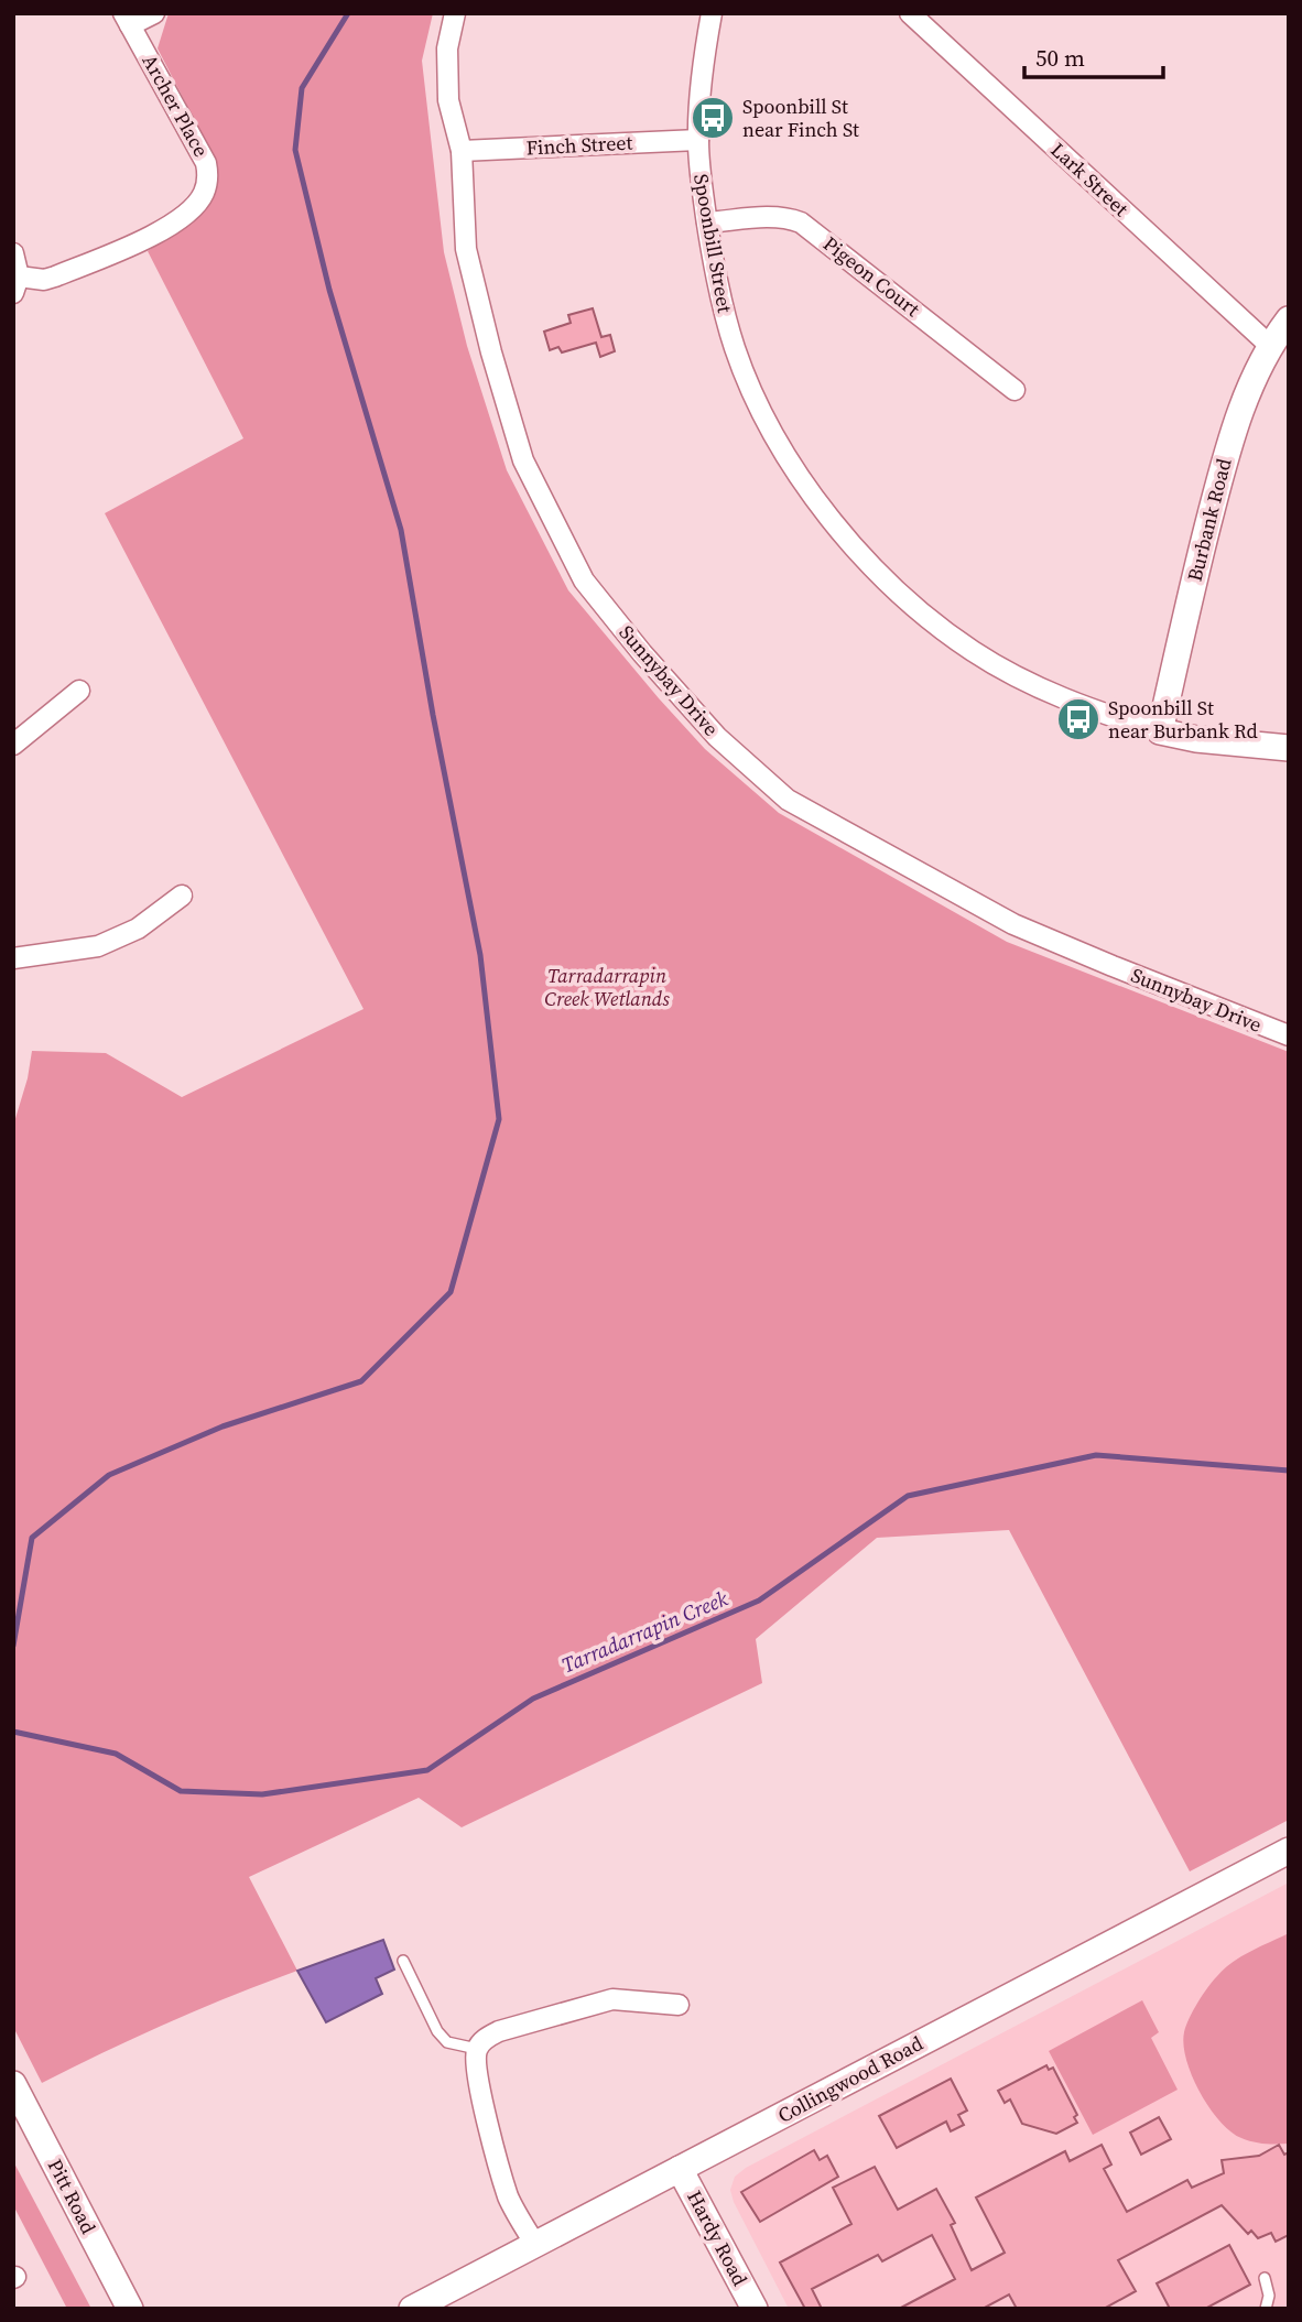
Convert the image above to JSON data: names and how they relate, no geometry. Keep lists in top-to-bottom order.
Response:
{
  "streets": {
    "street": [
      "Archer Place",
      "Finch Street",
      "Lark Street",
      "Spoonbill Street",
      "Pigeon Court",
      "Burbank Road",
      "Sunnybay Drive",
      "Collingwood Road",
      "Pitt Road",
      "Hardy Road"
    ]
  },
  "crossings": [
    ["Finch Street", "Spoonbill Street"],
    ["Finch Street", "Sunnybay Drive"],
    ["Lark Street", "Burbank Road"],
    ["Spoonbill Street", "Pigeon Court"],
    ["Spoonbill Street", "Burbank Road"],
    ["Collingwood Road", "Hardy Road"]
  ],
  "water": ["Tarradarrapin Creek"],
  "parks": ["Tarradarrapin Creek Wetlands"],
  "places": {
    "bus stop": ["Spoonbill St near Finch St", "Spoonbill St near Burbank Rd"]
  },
  "scale_bar": "50 m"
}
